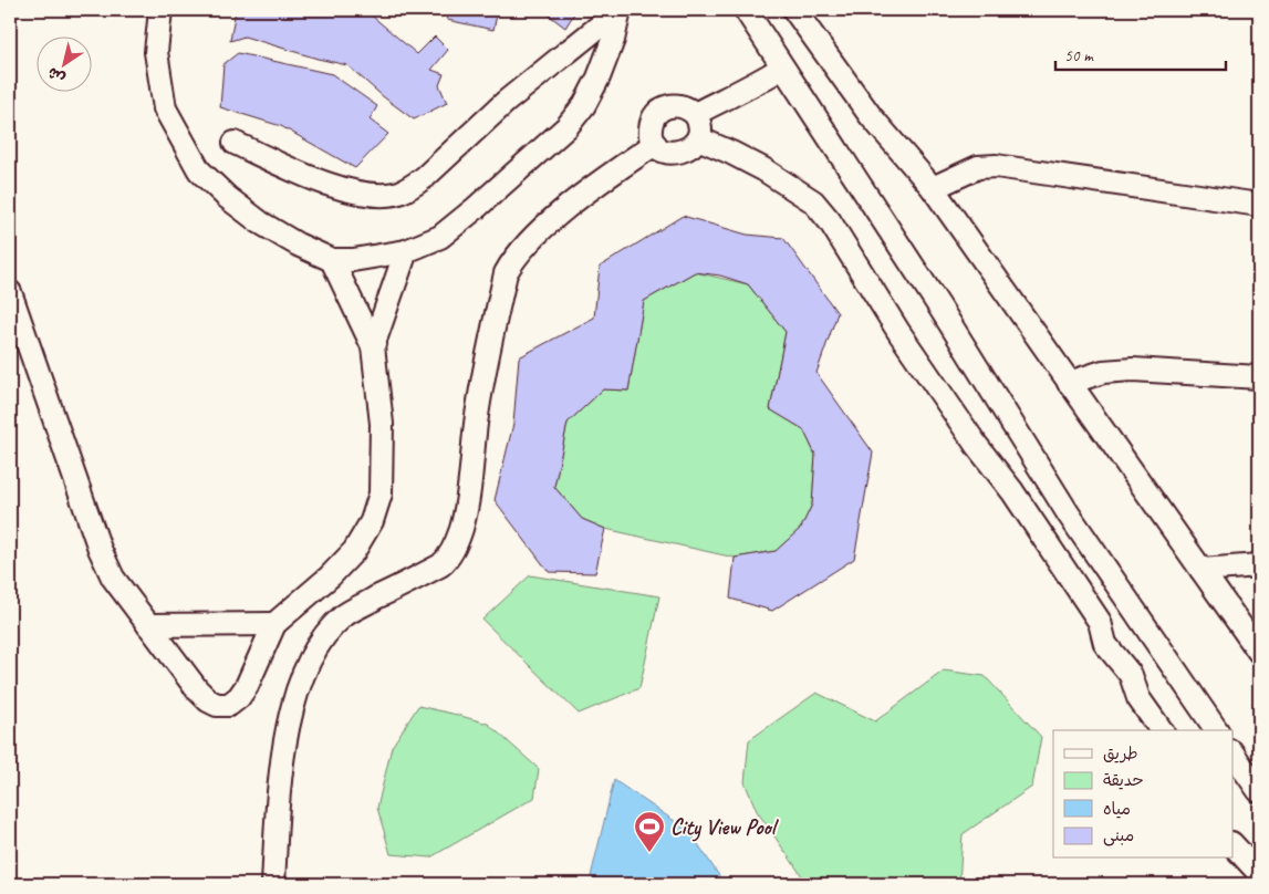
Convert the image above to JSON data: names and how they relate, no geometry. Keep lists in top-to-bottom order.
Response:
{
  "places": {
    "sports": ["City View Pool"]
  },
  "legend": [
    "طريق",
    "حديقة",
    "مياه",
    "مبنى"
  ],
  "scale_bar": "50 m",
  "north": "bottom left"
}
